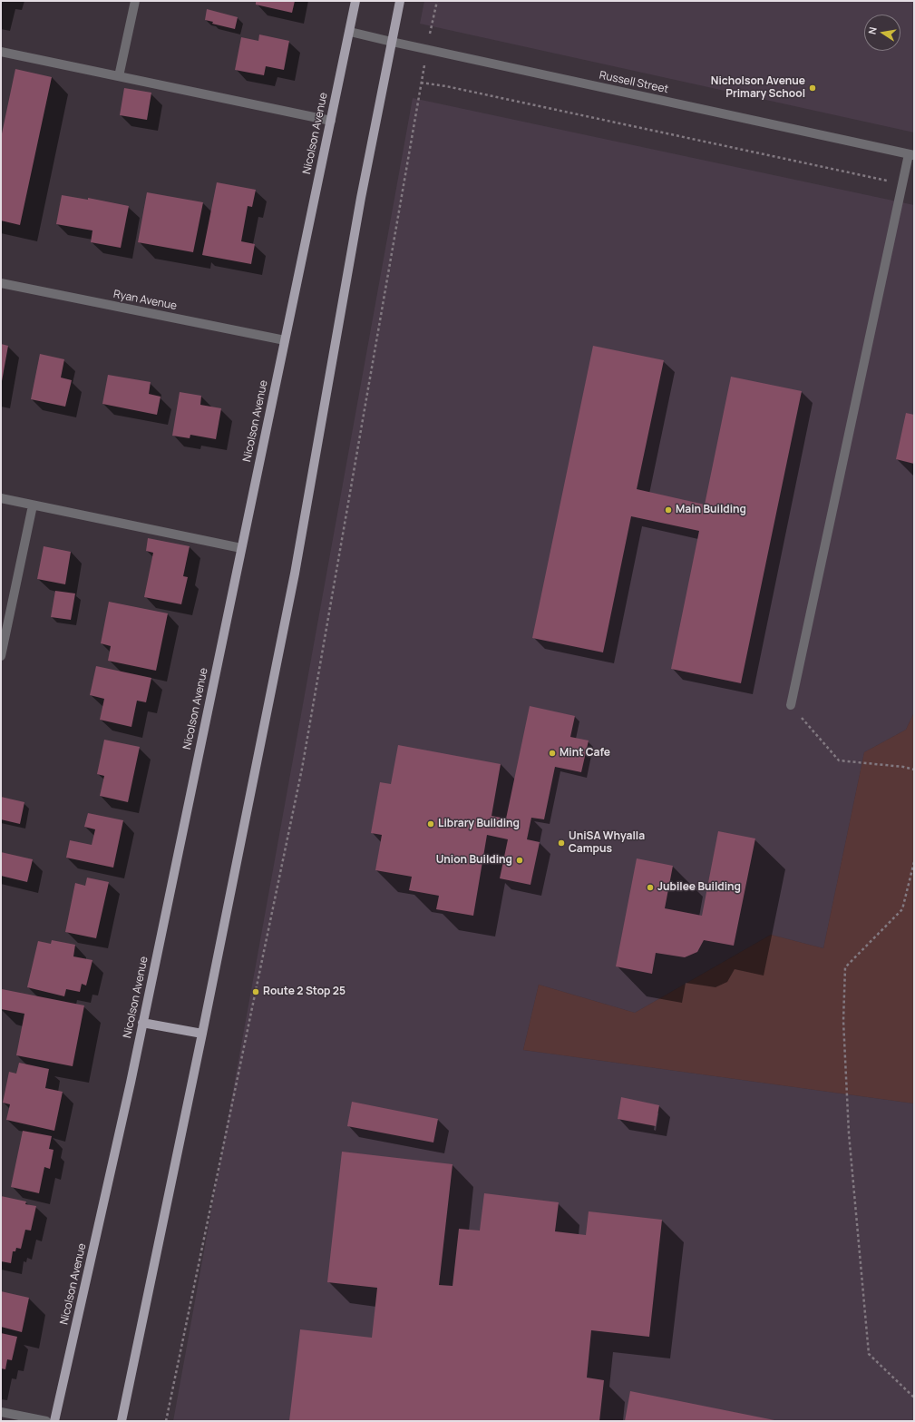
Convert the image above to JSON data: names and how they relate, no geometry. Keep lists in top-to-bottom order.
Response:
{
  "streets": {
    "main road": ["Nicolson Avenue"],
    "street": ["Russell Street", "Ryan Avenue"]
  },
  "crossings": [
    ["Russell Street", "Nicolson Avenue"],
    ["Nicolson Avenue", "Ryan Avenue"]
  ],
  "places": [
    "Nicholson Avenue Primary School",
    "Main Building",
    "Mint Cafe",
    "Library Building",
    "UniSA Whyalla Campus",
    "Union Building",
    "Jubilee Building",
    "Route 2 Stop 25"
  ],
  "north": "left"
}
